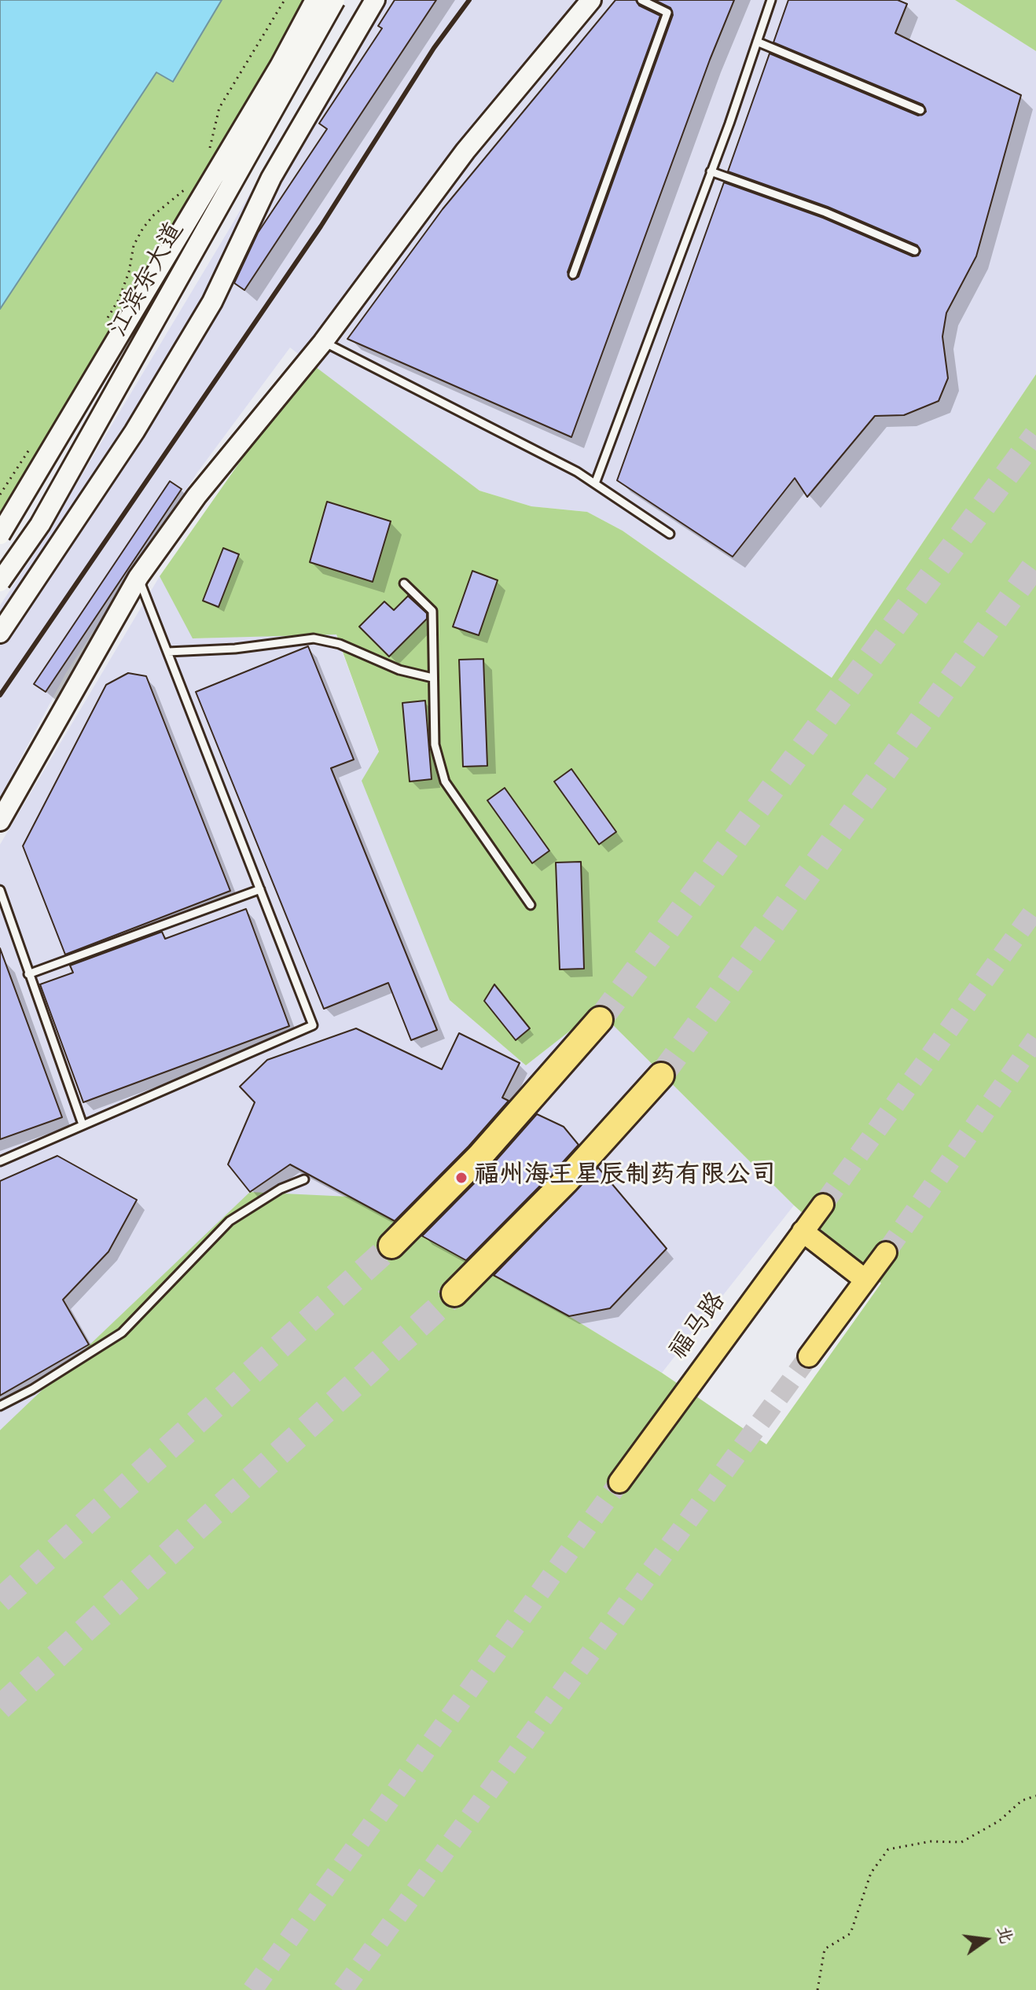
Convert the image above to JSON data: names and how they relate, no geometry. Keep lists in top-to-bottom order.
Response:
{
  "streets": {
    "main road": ["福马路"],
    "street": ["江滨东大道"]
  },
  "places": ["福州海王星辰制药有限公司"],
  "north": "right"
}
